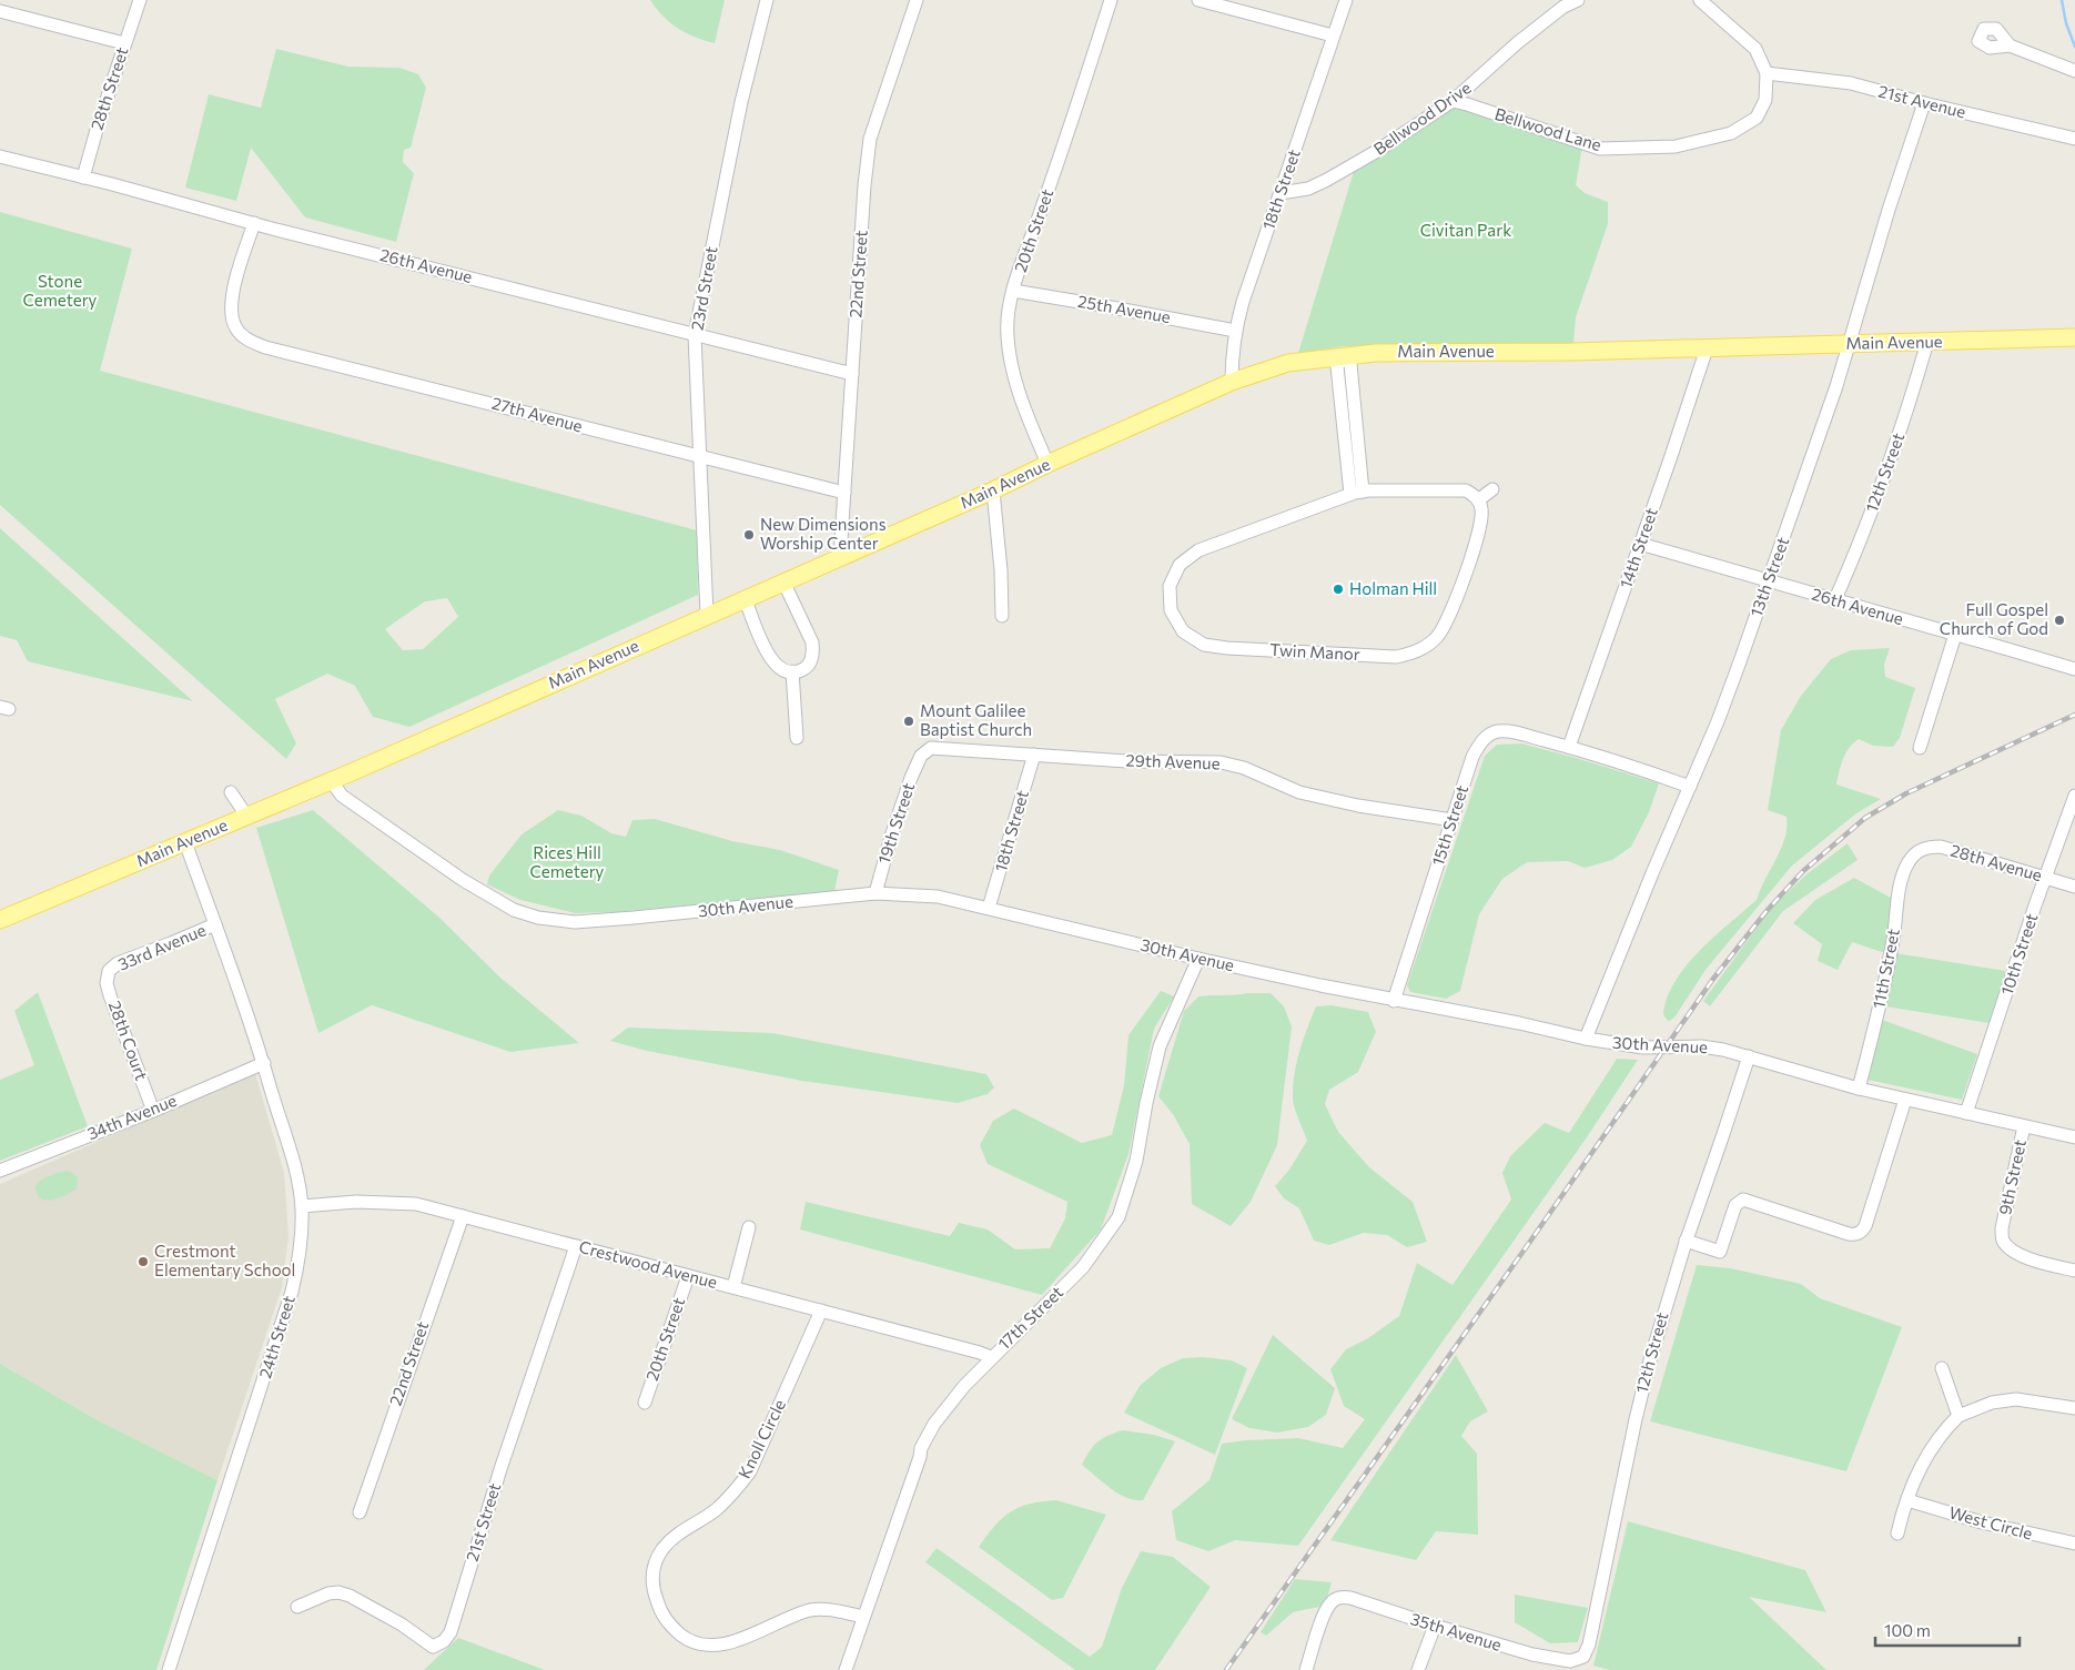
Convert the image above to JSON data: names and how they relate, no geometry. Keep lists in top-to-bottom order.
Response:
{
  "streets": {
    "main road": ["Main Avenue"],
    "street": [
      "28th Street",
      "21st Avenue",
      "Bellwood Drive",
      "Bellwood Lane",
      "18th Street",
      "20th Street",
      "26th Avenue",
      "22nd Street",
      "23rd Street",
      "25th Avenue",
      "27th Avenue",
      "12th Street",
      "14th Street",
      "13th Street",
      "Twin Manor",
      "29th Avenue",
      "19th Street",
      "15th Street",
      "28th Avenue",
      "30th Avenue",
      "33rd Avenue",
      "10th Street",
      "11th Street",
      "28th Court",
      "34th Avenue",
      "9th Street",
      "Crestwood Avenue",
      "17th Street",
      "24th Street",
      "Knoll Circle",
      "21st Street",
      "West Circle",
      "35th Avenue"
    ]
  },
  "crossings": [
    ["28th Street", "26th Avenue"],
    ["21st Avenue", "Bellwood Lane"],
    ["21st Avenue", "13th Street"],
    ["Bellwood Drive", "Bellwood Lane"],
    ["Bellwood Drive", "18th Street"],
    ["18th Street", "25th Avenue"],
    ["18th Street", "Main Avenue"],
    ["18th Street", "29th Avenue"],
    ["18th Street", "30th Avenue"],
    ["20th Street", "25th Avenue"],
    ["20th Street", "Main Avenue"],
    ["20th Street", "Crestwood Avenue"],
    ["26th Avenue", "22nd Street"],
    ["26th Avenue", "23rd Street"],
    ["26th Avenue", "27th Avenue"],
    ["26th Avenue", "12th Street"],
    ["26th Avenue", "14th Street"],
    ["26th Avenue", "13th Street"],
    ["22nd Street", "Main Avenue"],
    ["22nd Street", "27th Avenue"],
    ["22nd Street", "Crestwood Avenue"],
    ["23rd Street", "Main Avenue"],
    ["23rd Street", "27th Avenue"],
    ["Main Avenue", "12th Street"],
    ["Main Avenue", "14th Street"],
    ["Main Avenue", "13th Street"],
    ["Main Avenue", "30th Avenue"],
    ["Main Avenue", "24th Street"],
    ["12th Street", "30th Avenue"],
    ["12th Street", "35th Avenue"],
    ["14th Street", "15th Street"],
    ["13th Street", "30th Avenue"],
    ["29th Avenue", "19th Street"],
    ["29th Avenue", "15th Street"],
    ["19th Street", "30th Avenue"],
    ["15th Street", "30th Avenue"],
    ["28th Avenue", "10th Street"],
    ["28th Avenue", "11th Street"],
    ["30th Avenue", "10th Street"],
    ["30th Avenue", "11th Street"],
    ["30th Avenue", "9th Street"],
    ["30th Avenue", "17th Street"],
    ["33rd Avenue", "28th Court"],
    ["33rd Avenue", "24th Street"],
    ["28th Court", "34th Avenue"],
    ["34th Avenue", "24th Street"],
    ["Crestwood Avenue", "17th Street"],
    ["Crestwood Avenue", "24th Street"],
    ["Crestwood Avenue", "Knoll Circle"],
    ["Crestwood Avenue", "21st Street"],
    ["17th Street", "Knoll Circle"]
  ],
  "parks": ["Civitan Park", "Stone Cemetery", "Rices Hill Cemetery"],
  "places": [
    "New Dimensions Worship Center",
    "Holman Hill",
    "Full Gospel Church of God",
    "Mount Galilee Baptist Church",
    "Crestmont Elementary School"
  ],
  "scale_bar": "100 m"
}
